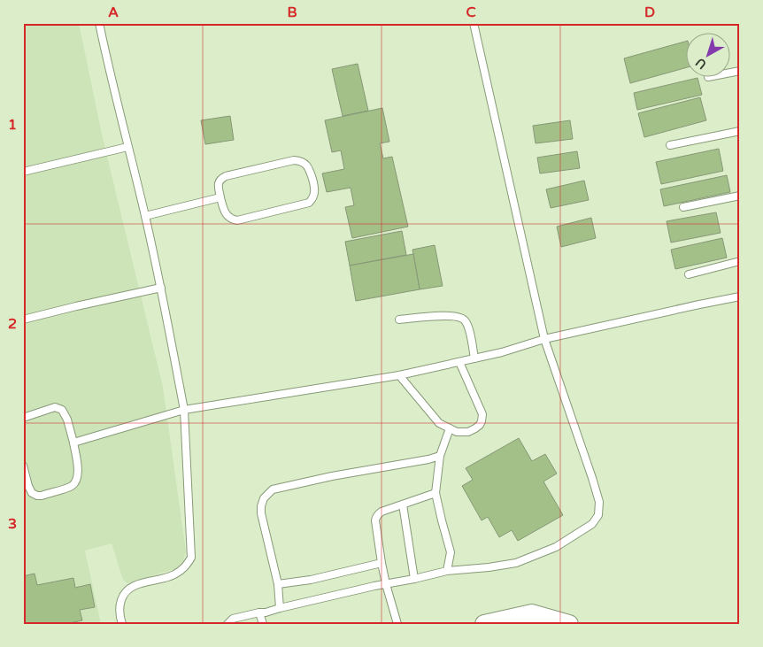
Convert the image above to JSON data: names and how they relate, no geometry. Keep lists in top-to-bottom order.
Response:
{
  "north": "bottom left",
  "grid": {
    "columns": [
      "A",
      "B",
      "C",
      "D"
    ],
    "rows": ["1", "2", "3"]
  }
}
